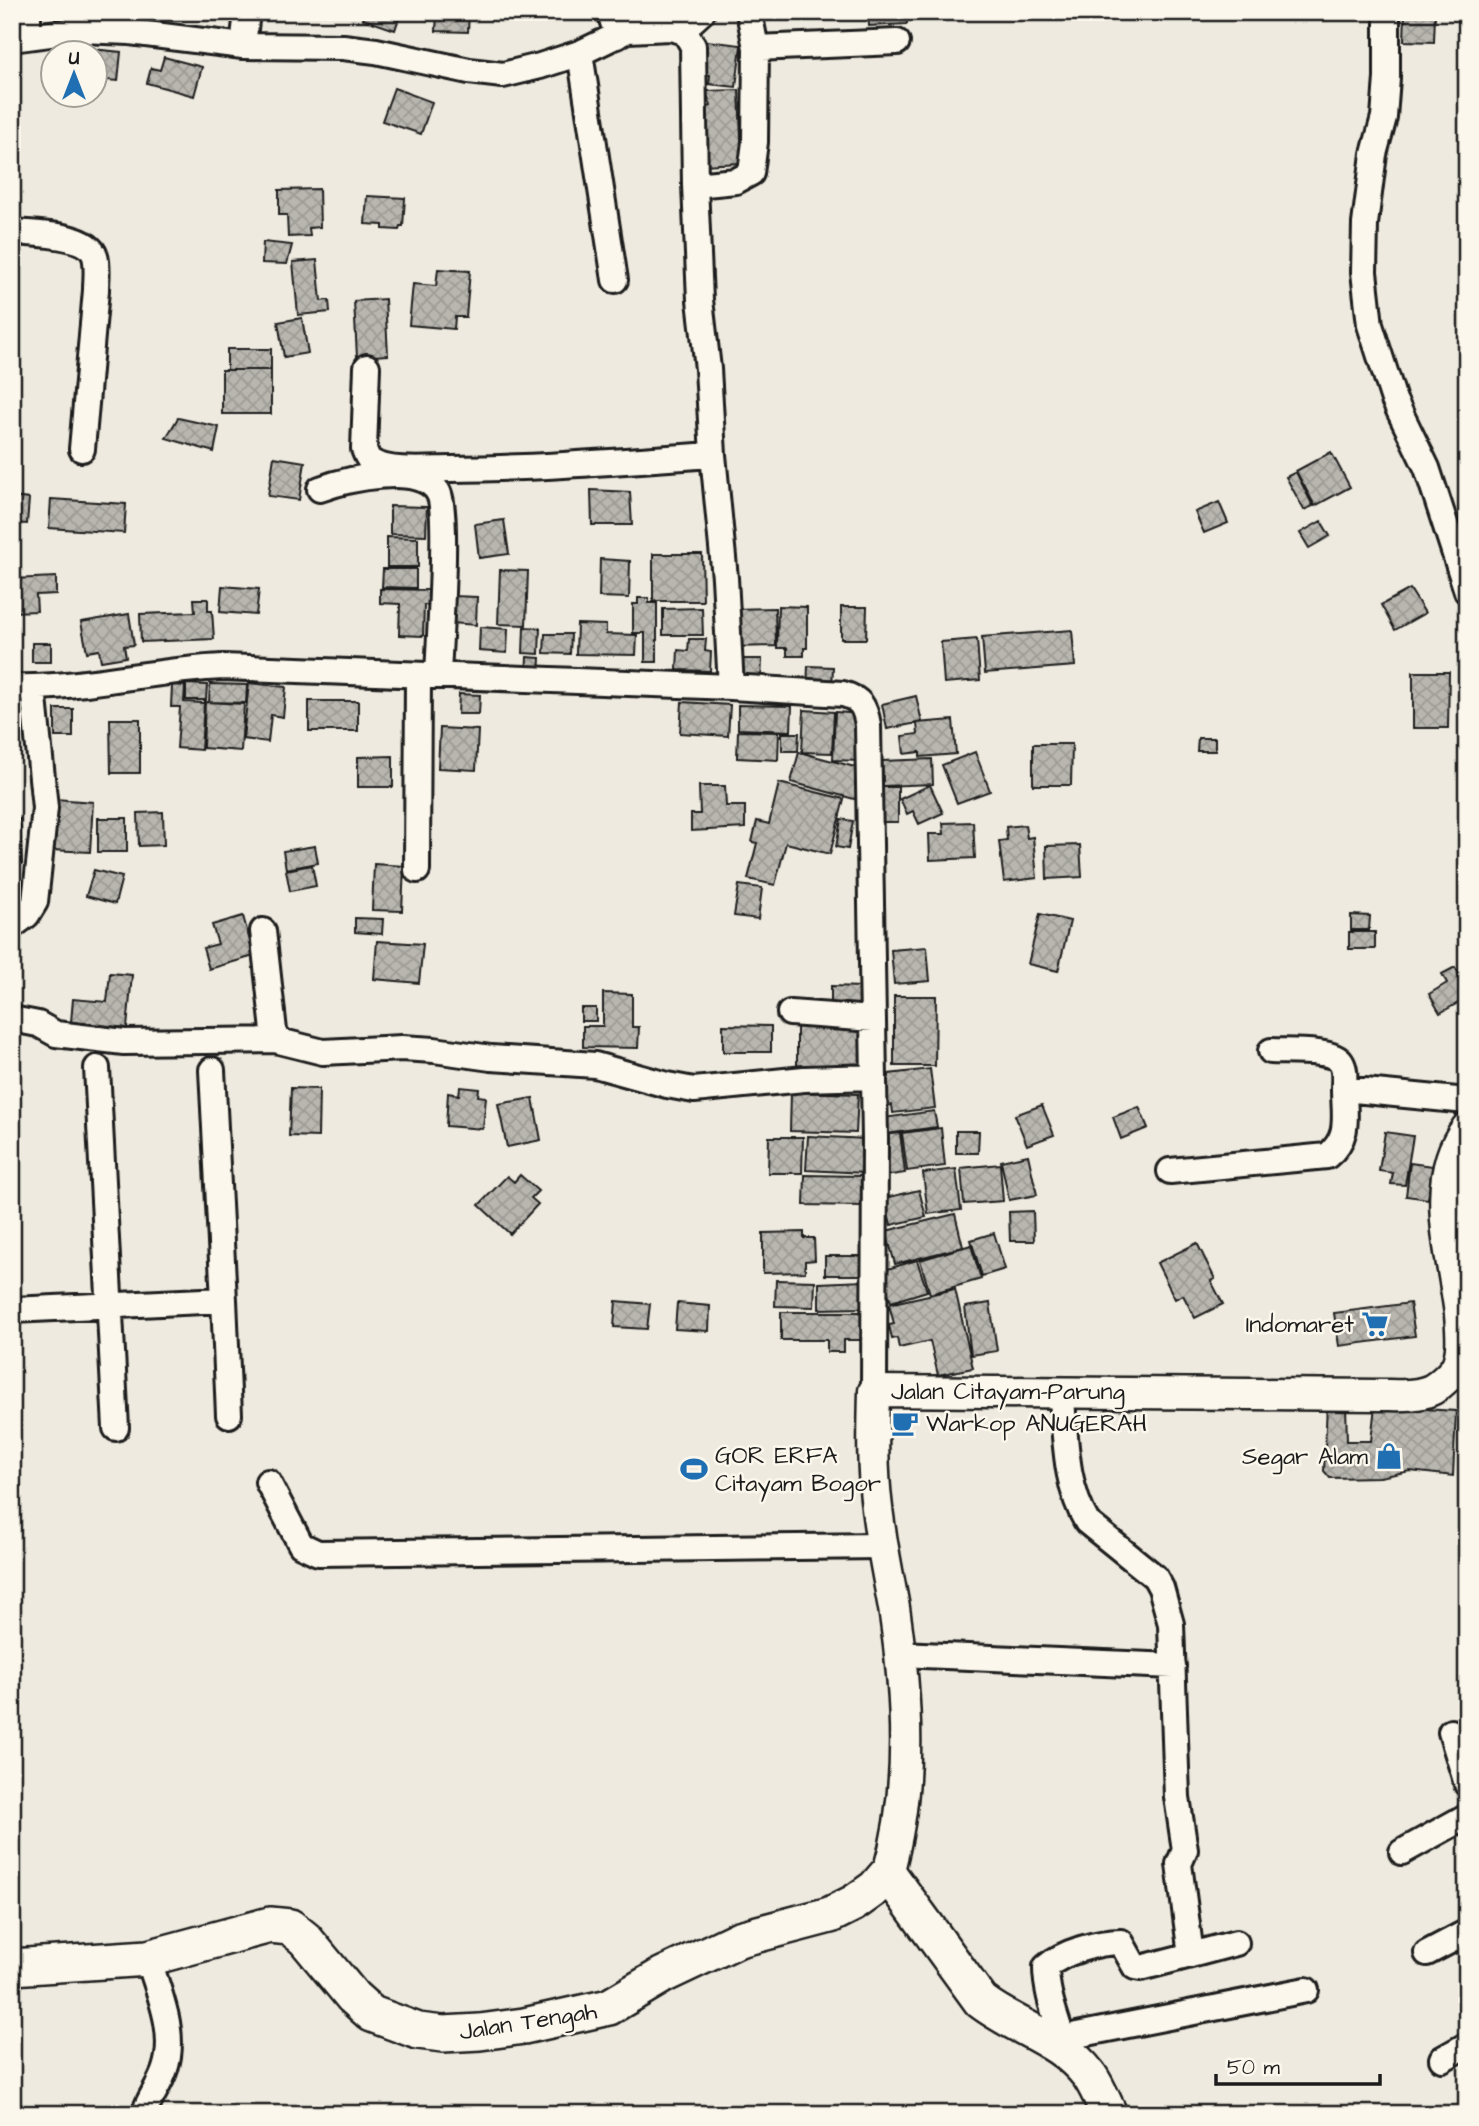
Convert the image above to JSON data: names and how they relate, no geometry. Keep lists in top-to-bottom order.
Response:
{
  "streets": {
    "main road": ["Jalan Tengah"],
    "street": ["Jalan Citayam-Parung"]
  },
  "crossings": [
    ["Jalan Citayam-Parung", "Jalan Tengah"]
  ],
  "places": {
    "supermarket": ["Indomaret"],
    "cafe": ["Warkop ANUGERAH"],
    "shop": ["Segar Alam"],
    "sports": ["GOR ERFA Citayam Bogor"]
  },
  "scale_bar": "50 m",
  "north": "top"
}
